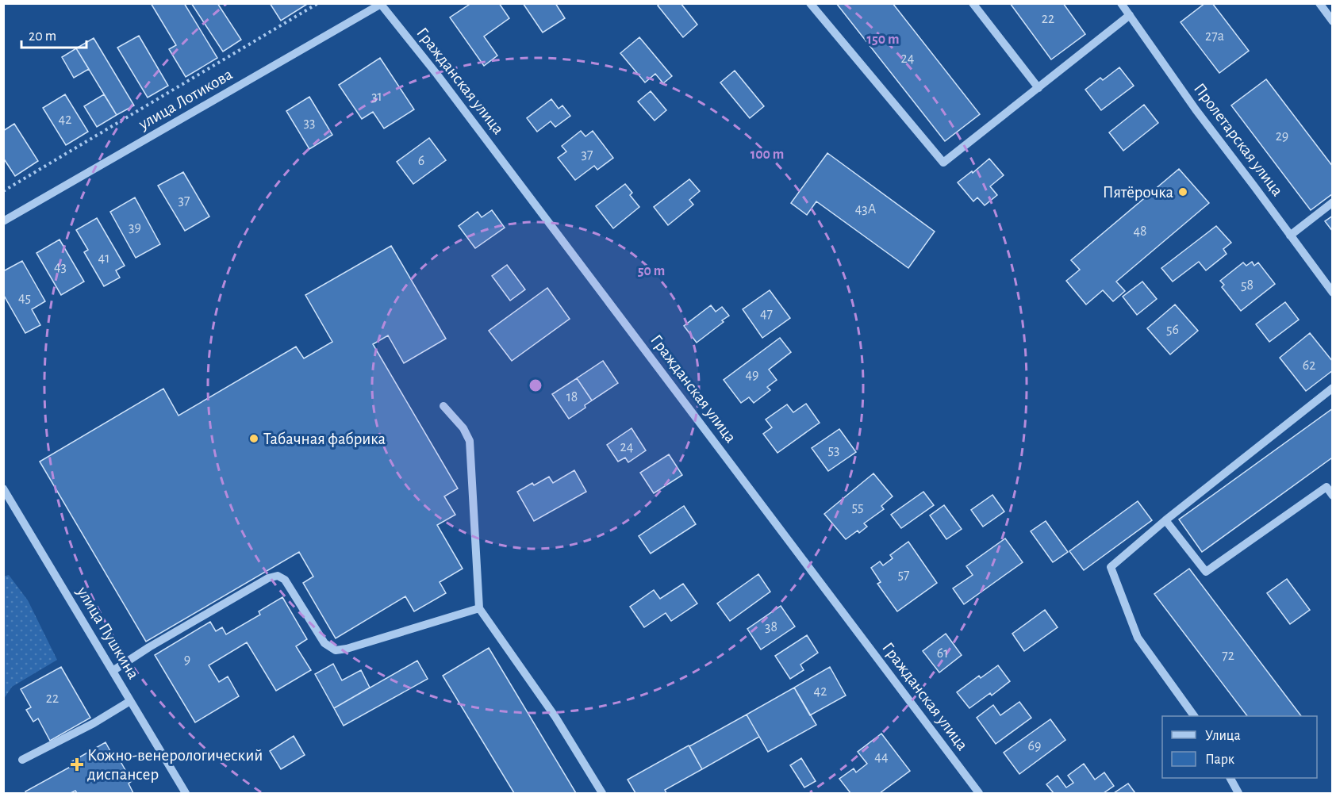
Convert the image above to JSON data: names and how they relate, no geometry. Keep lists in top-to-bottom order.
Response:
{
  "streets": {
    "street": [
      "Гражданская улица",
      "улица Лотикова",
      "Пролетарская улица",
      "улица Пушкина"
    ]
  },
  "crossings": [
    ["Гражданская улица", "улица Лотикова"]
  ],
  "places": {
    "other": ["Пятёрочка", "Табачная фабрика"],
    "health": ["Кожно-венерологический диспансер"]
  },
  "house_numbers": [
    "22",
    "27а",
    "24",
    "31",
    "42",
    "33",
    "29",
    "37",
    "6",
    "37",
    "43А",
    "39",
    "48",
    "41",
    "43",
    "58",
    "45",
    "47",
    "56",
    "62",
    "49",
    "18",
    "24",
    "53",
    "55",
    "57",
    "38",
    "61",
    "72",
    "9",
    "42",
    "22",
    "69",
    "44"
  ],
  "legend": ["Улица", "Парк"],
  "scale_bar": "20 m",
  "rings": ["150 m", "100 m", "50 m"]
}
